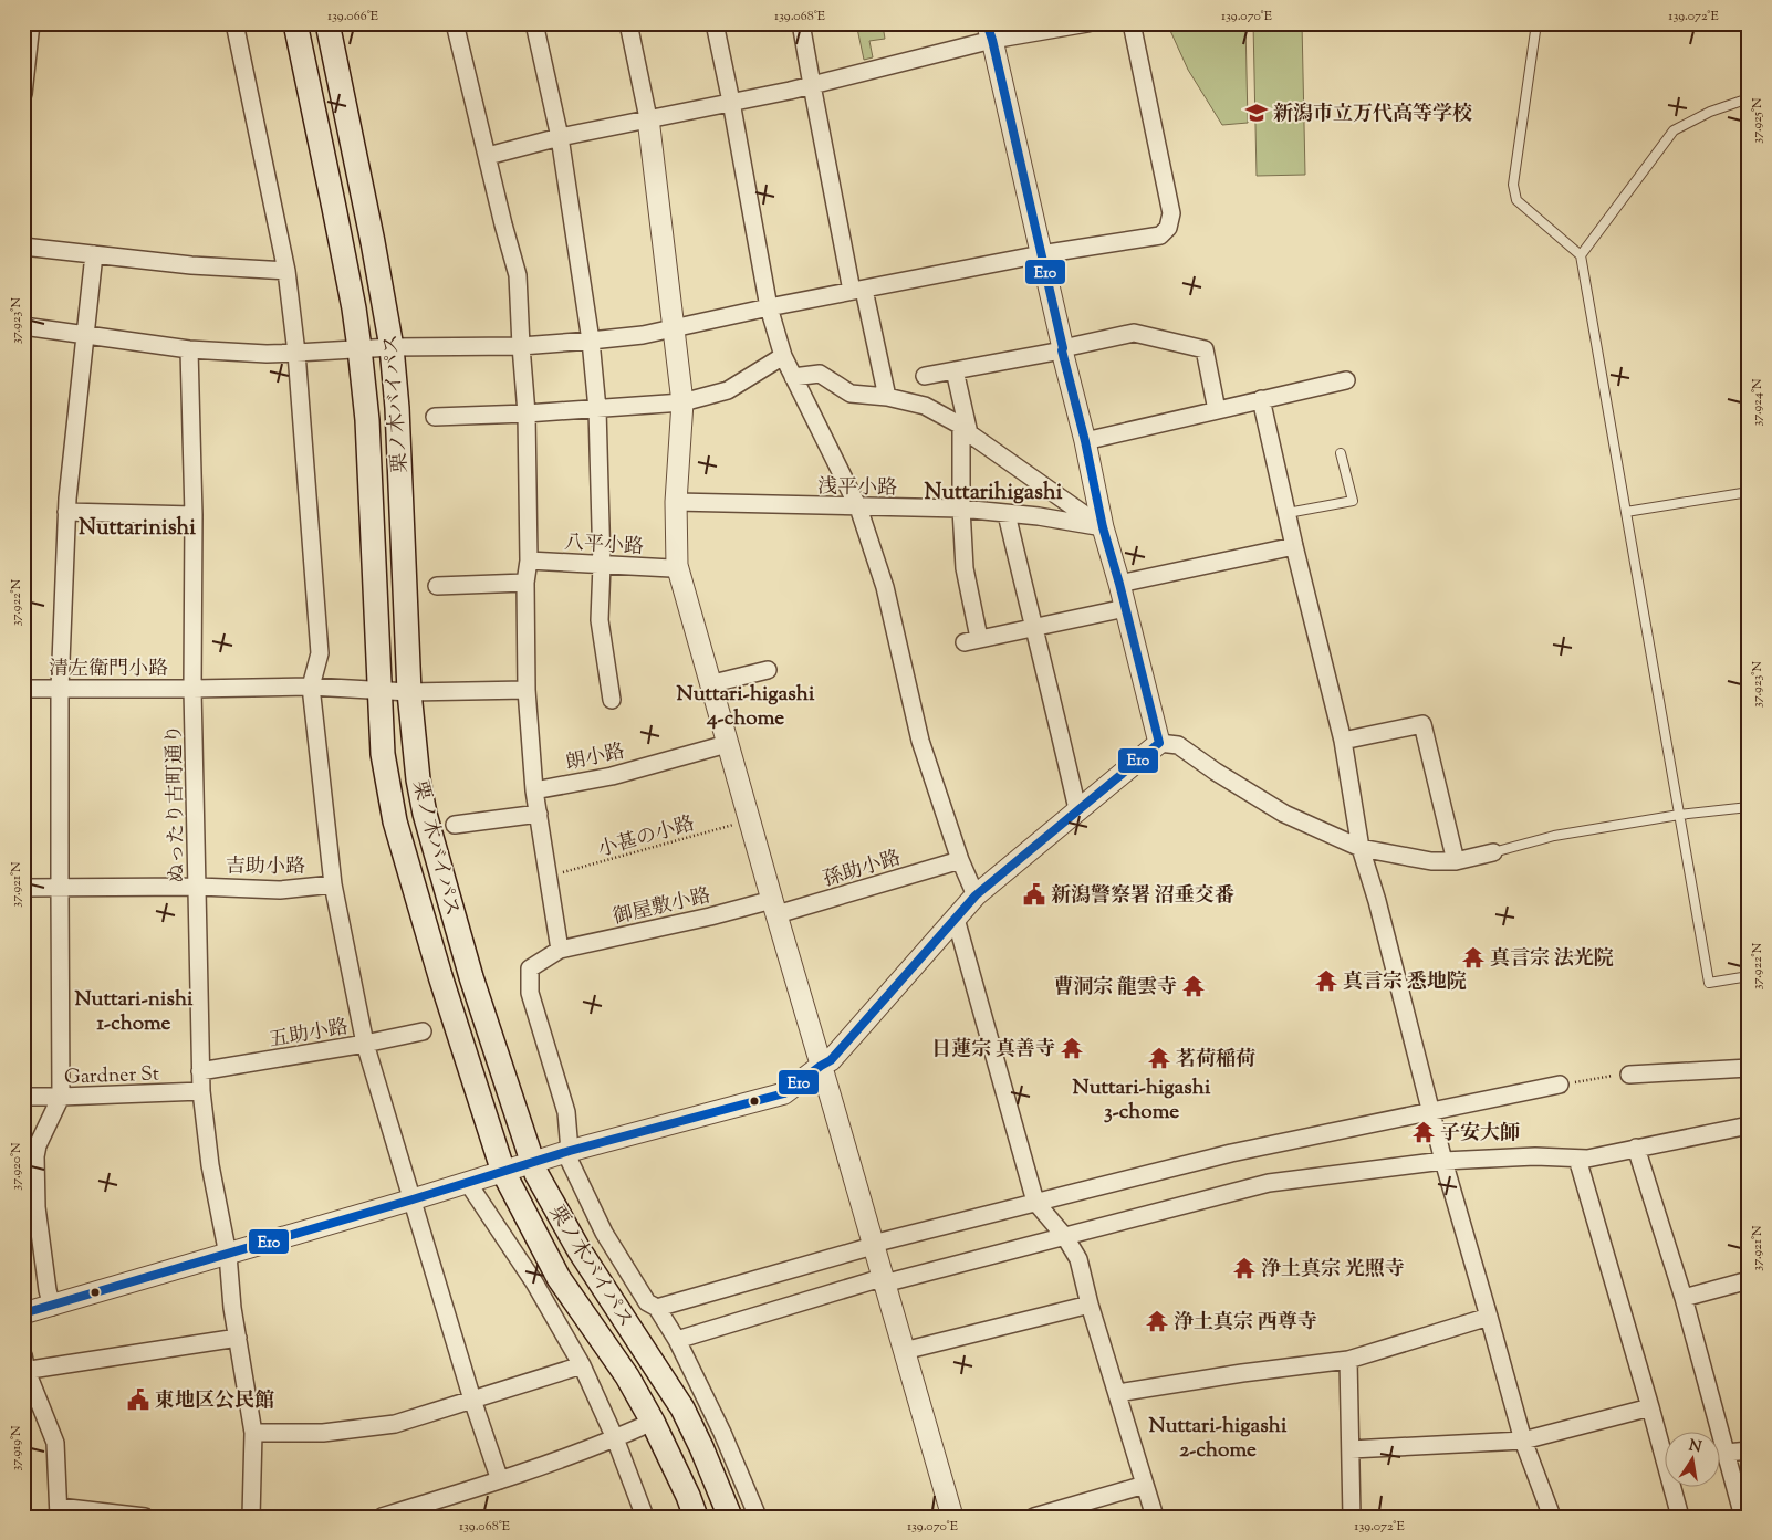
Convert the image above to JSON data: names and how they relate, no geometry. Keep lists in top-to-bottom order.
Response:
{
  "streets": {
    "main road": ["栗ノ木バイパス"],
    "street": [
      "浅平小路",
      "八平小路",
      "清左衛門小路",
      "朗小路",
      "ぬったり古町通り",
      "吉助小路",
      "孫助小路",
      "御屋敷小路",
      "五助小路",
      "Gardner St"
    ],
    "path": ["小甚の小路"]
  },
  "crossings": [
    ["栗ノ木バイパス", "清左衛門小路"],
    ["清左衛門小路", "ぬったり古町通り"],
    ["ぬったり古町通り", "吉助小路"],
    ["ぬったり古町通り", "五助小路"],
    ["ぬったり古町通り", "Gardner St"],
    ["孫助小路", "御屋敷小路"]
  ],
  "districts": [
    "Nuttarihigashi",
    "Nuttarinishi",
    "Nuttari-higashi 4-chome",
    "Nuttari-nishi 1-chome",
    "Nuttari-higashi 3-chome",
    "Nuttari-higashi 2-chome"
  ],
  "places": {
    "school or university": ["新潟市立万代高等学校"],
    "public building": ["新潟警察署 沼垂交番", "東地区公民館"],
    "temple": [
      "真言宗 法光院",
      "真言宗 悉地院",
      "曹洞宗 龍雲寺",
      "日蓮宗 真善寺",
      "茗荷稲荷",
      "子安大師",
      "浄土真宗 光照寺",
      "浄土真宗 西尊寺"
    ]
  },
  "lines": ["transit line E10"],
  "north": "top",
  "coordinates": [
    "139.066°E",
    "139.068°E",
    "139.070°E",
    "139.072°E",
    "37.925°N",
    "37.923°N",
    "37.924°N",
    "37.922°N",
    "37.921°N",
    "37.920°N",
    "37.919°N"
  ]
}
